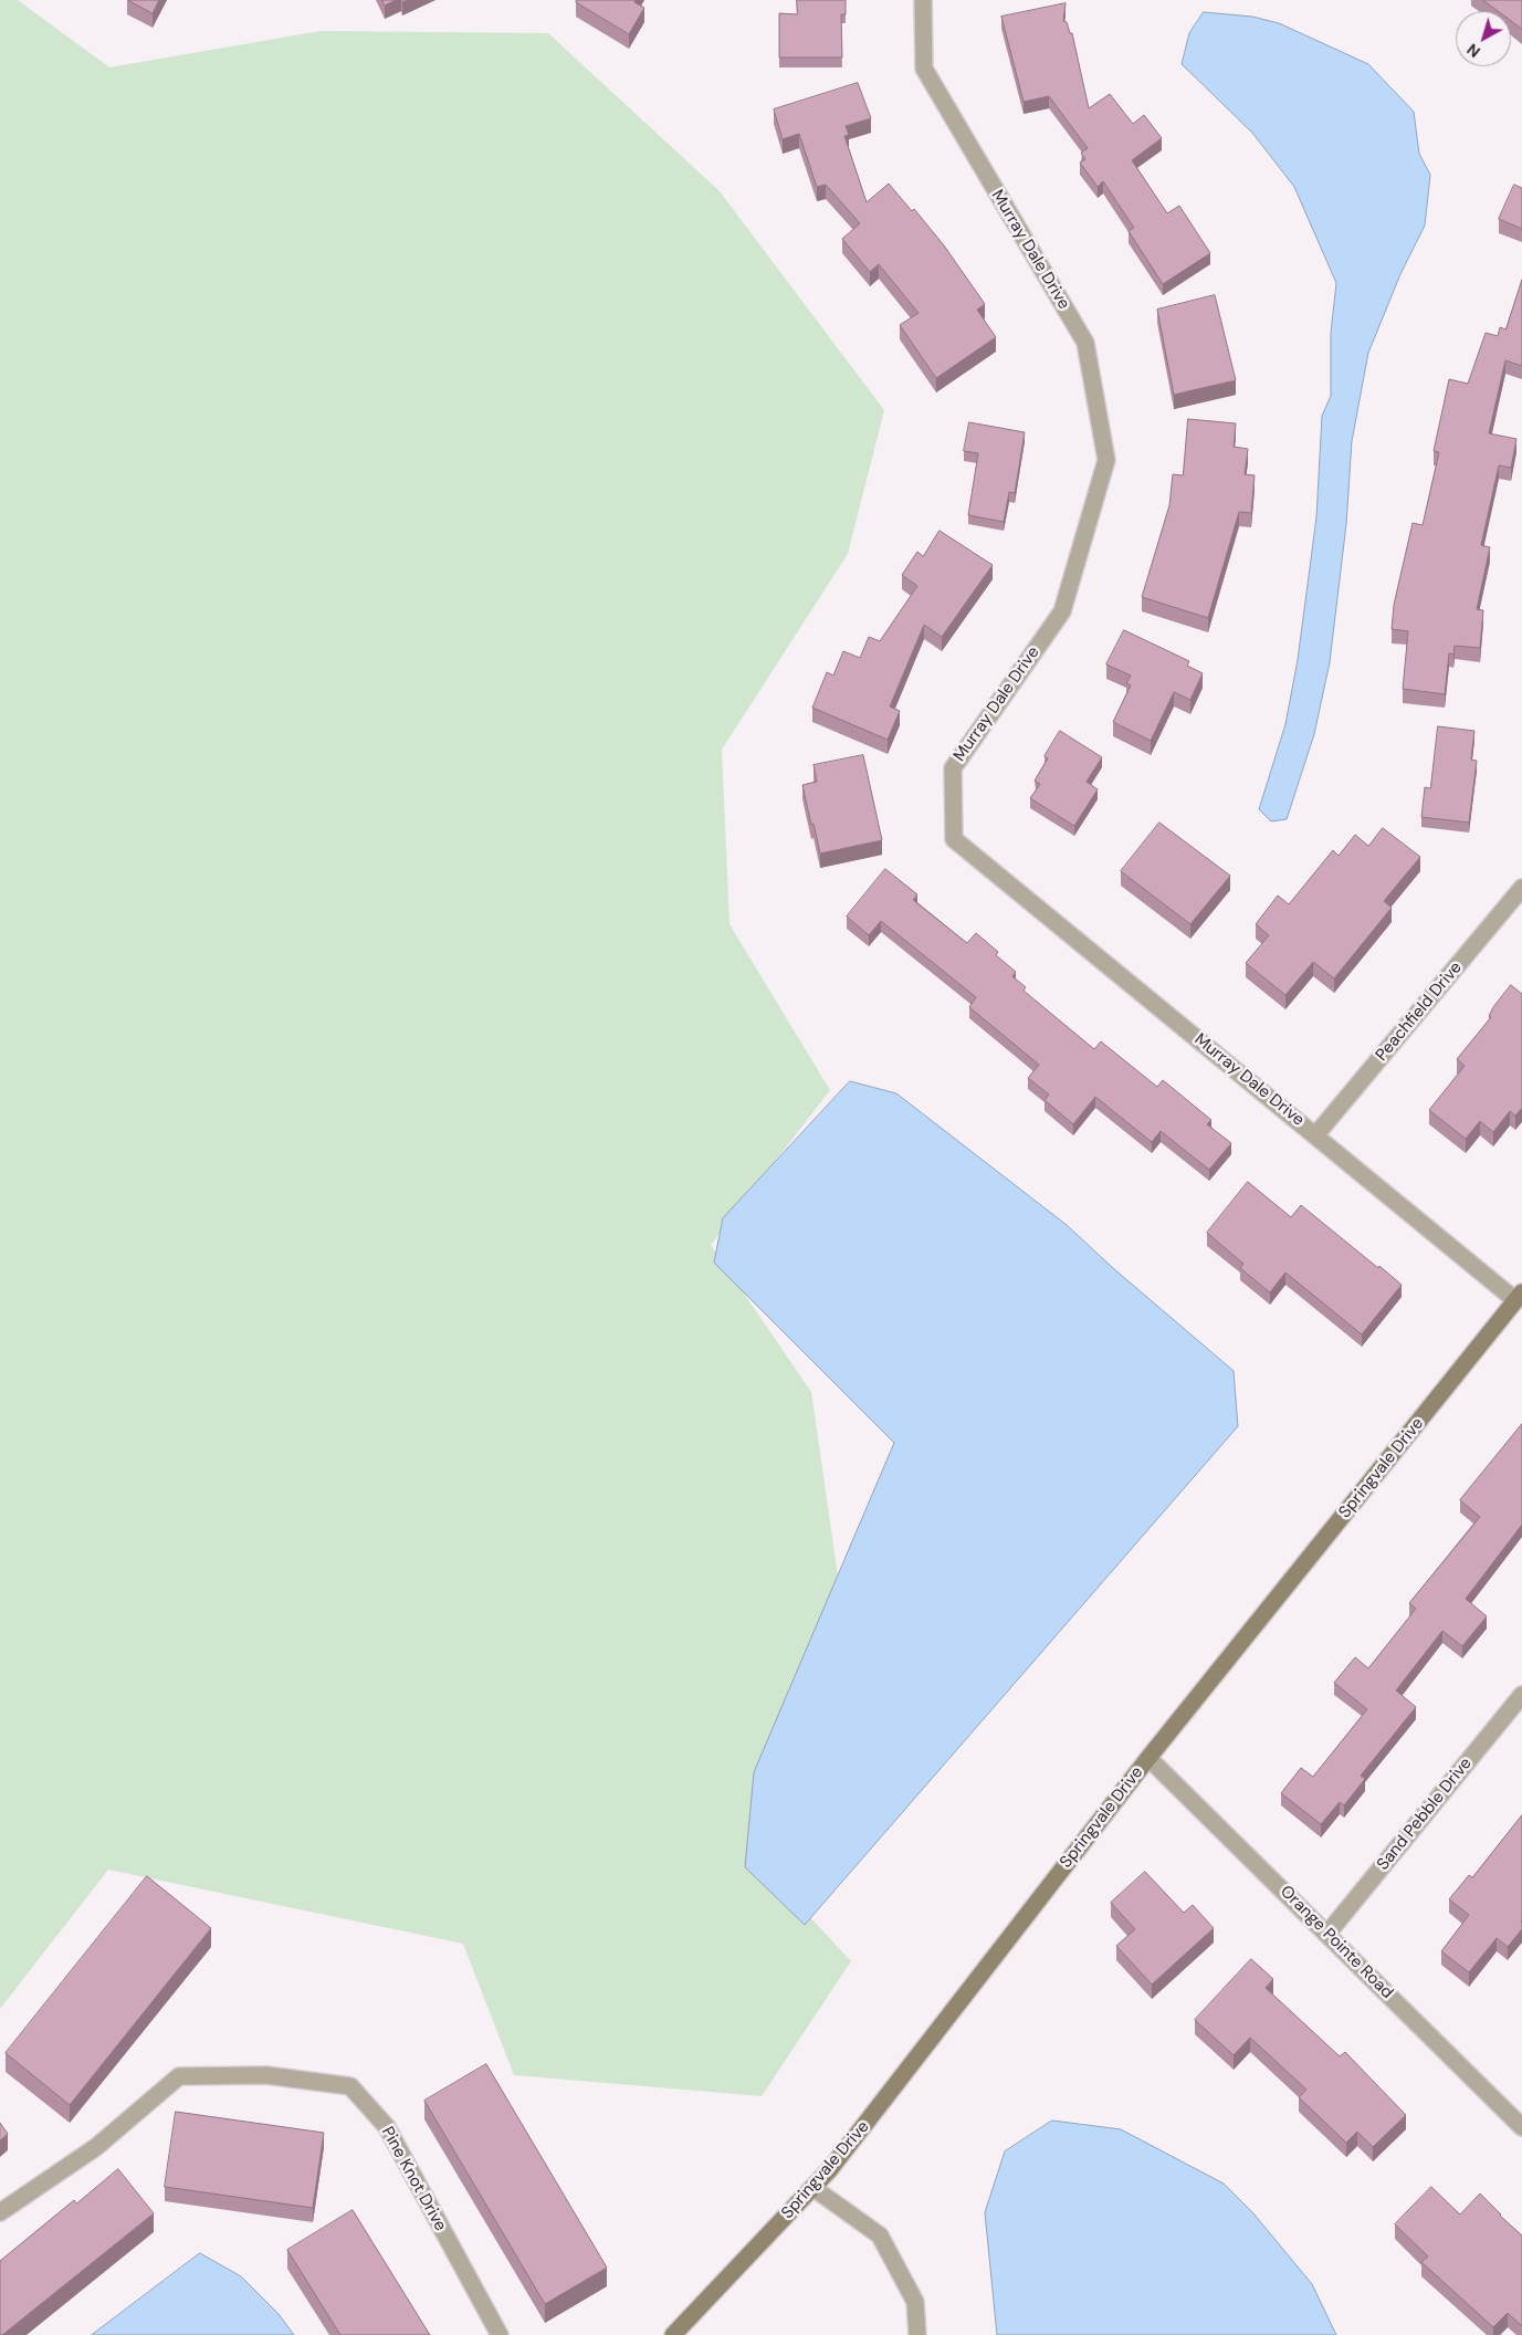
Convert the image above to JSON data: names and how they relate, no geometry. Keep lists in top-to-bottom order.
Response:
{
  "streets": {
    "street": [
      "Murray Dale Drive",
      "Peachfield Drive",
      "Springvale Drive",
      "Sand Pebble Drive",
      "Orange Pointe Road",
      "Pine Knot Drive"
    ]
  },
  "crossings": [
    ["Murray Dale Drive", "Peachfield Drive"],
    ["Murray Dale Drive", "Springvale Drive"],
    ["Springvale Drive", "Orange Pointe Road"],
    ["Sand Pebble Drive", "Orange Pointe Road"]
  ],
  "north": "bottom left"
}
